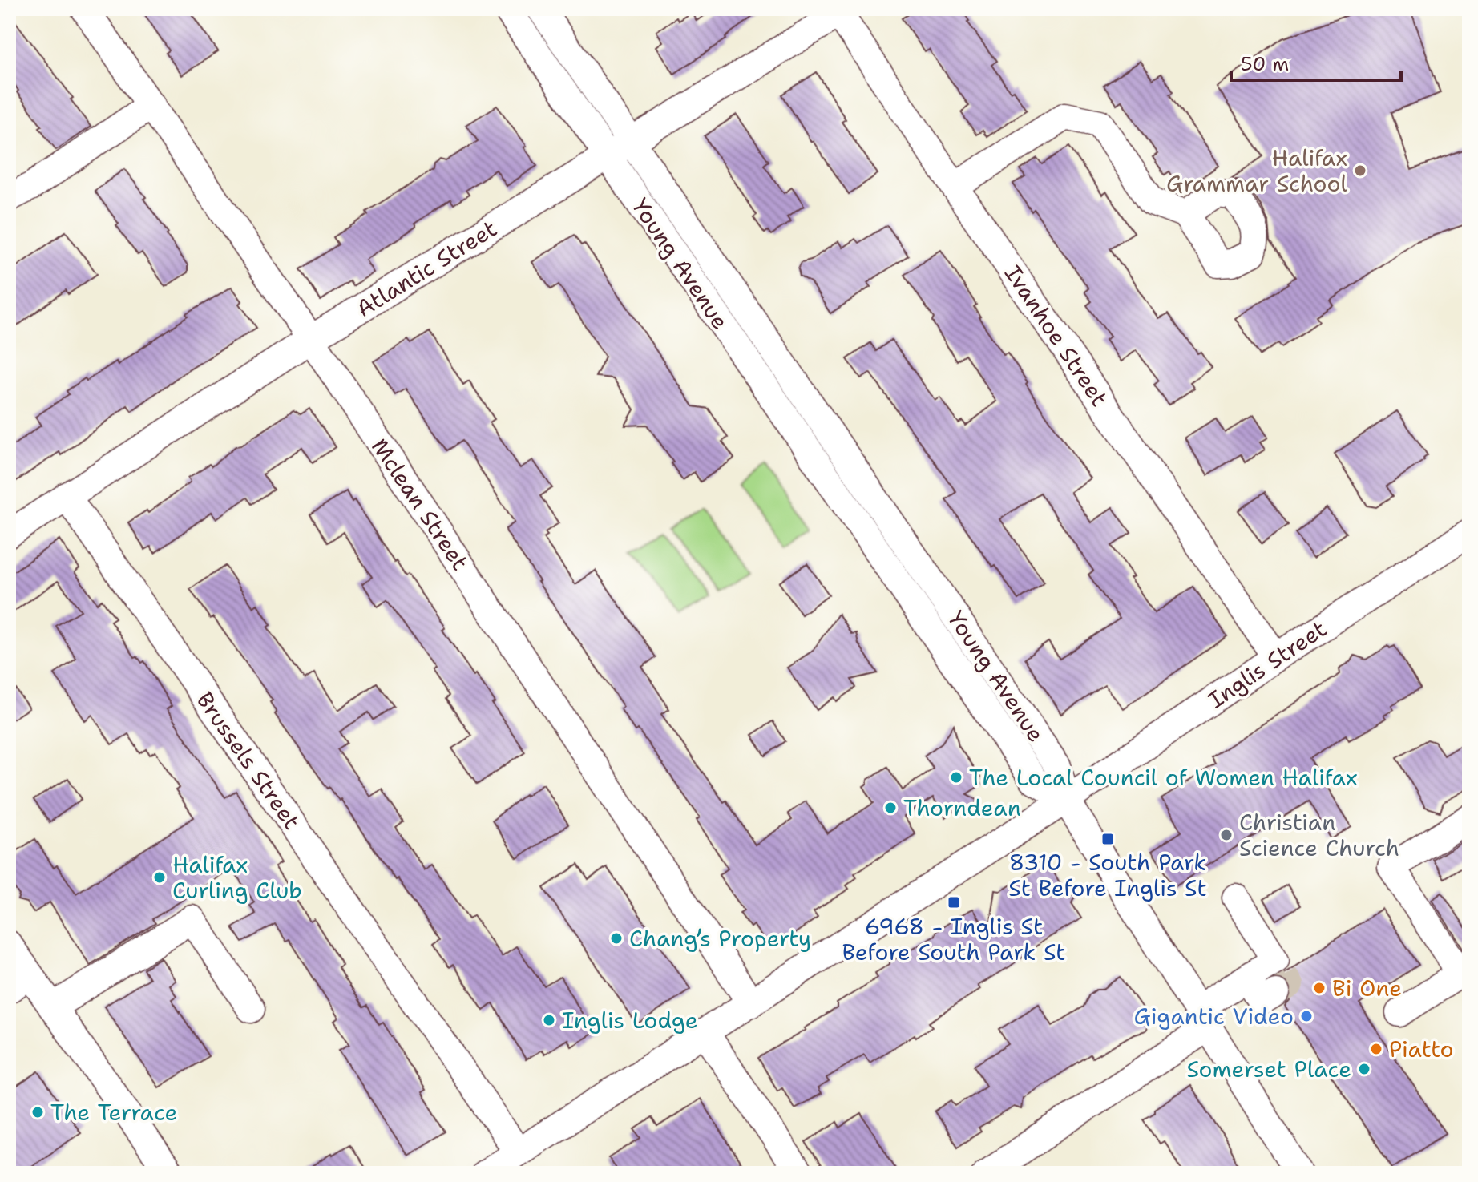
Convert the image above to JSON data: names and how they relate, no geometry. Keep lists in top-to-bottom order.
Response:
{
  "streets": {
    "street": [
      "Young Avenue",
      "Atlantic Street",
      "Ivanhoe Street",
      "Mclean Street",
      "Inglis Street",
      "Brussels Street"
    ]
  },
  "crossings": [
    ["Young Avenue", "Atlantic Street"],
    ["Young Avenue", "Inglis Street"],
    ["Atlantic Street", "Ivanhoe Street"],
    ["Atlantic Street", "Mclean Street"],
    ["Atlantic Street", "Brussels Street"],
    ["Ivanhoe Street", "Inglis Street"],
    ["Mclean Street", "Inglis Street"],
    ["Inglis Street", "Brussels Street"]
  ],
  "places": {
    "other": [
      "Halifax Grammar School",
      "The Local Council of Women Halifax",
      "Thorndean",
      "Christian Science Church",
      "Halifax Curling Club",
      "Chang’s Property",
      "Bi One",
      "Gigantic Video",
      "Inglis Lodge",
      "Piatto",
      "Somerset Place",
      "The Terrace"
    ],
    "transit": ["8310 - South Park St Before Inglis St", "6968 - Inglis St Before South Park St"]
  },
  "scale_bar": "50 m"
}
